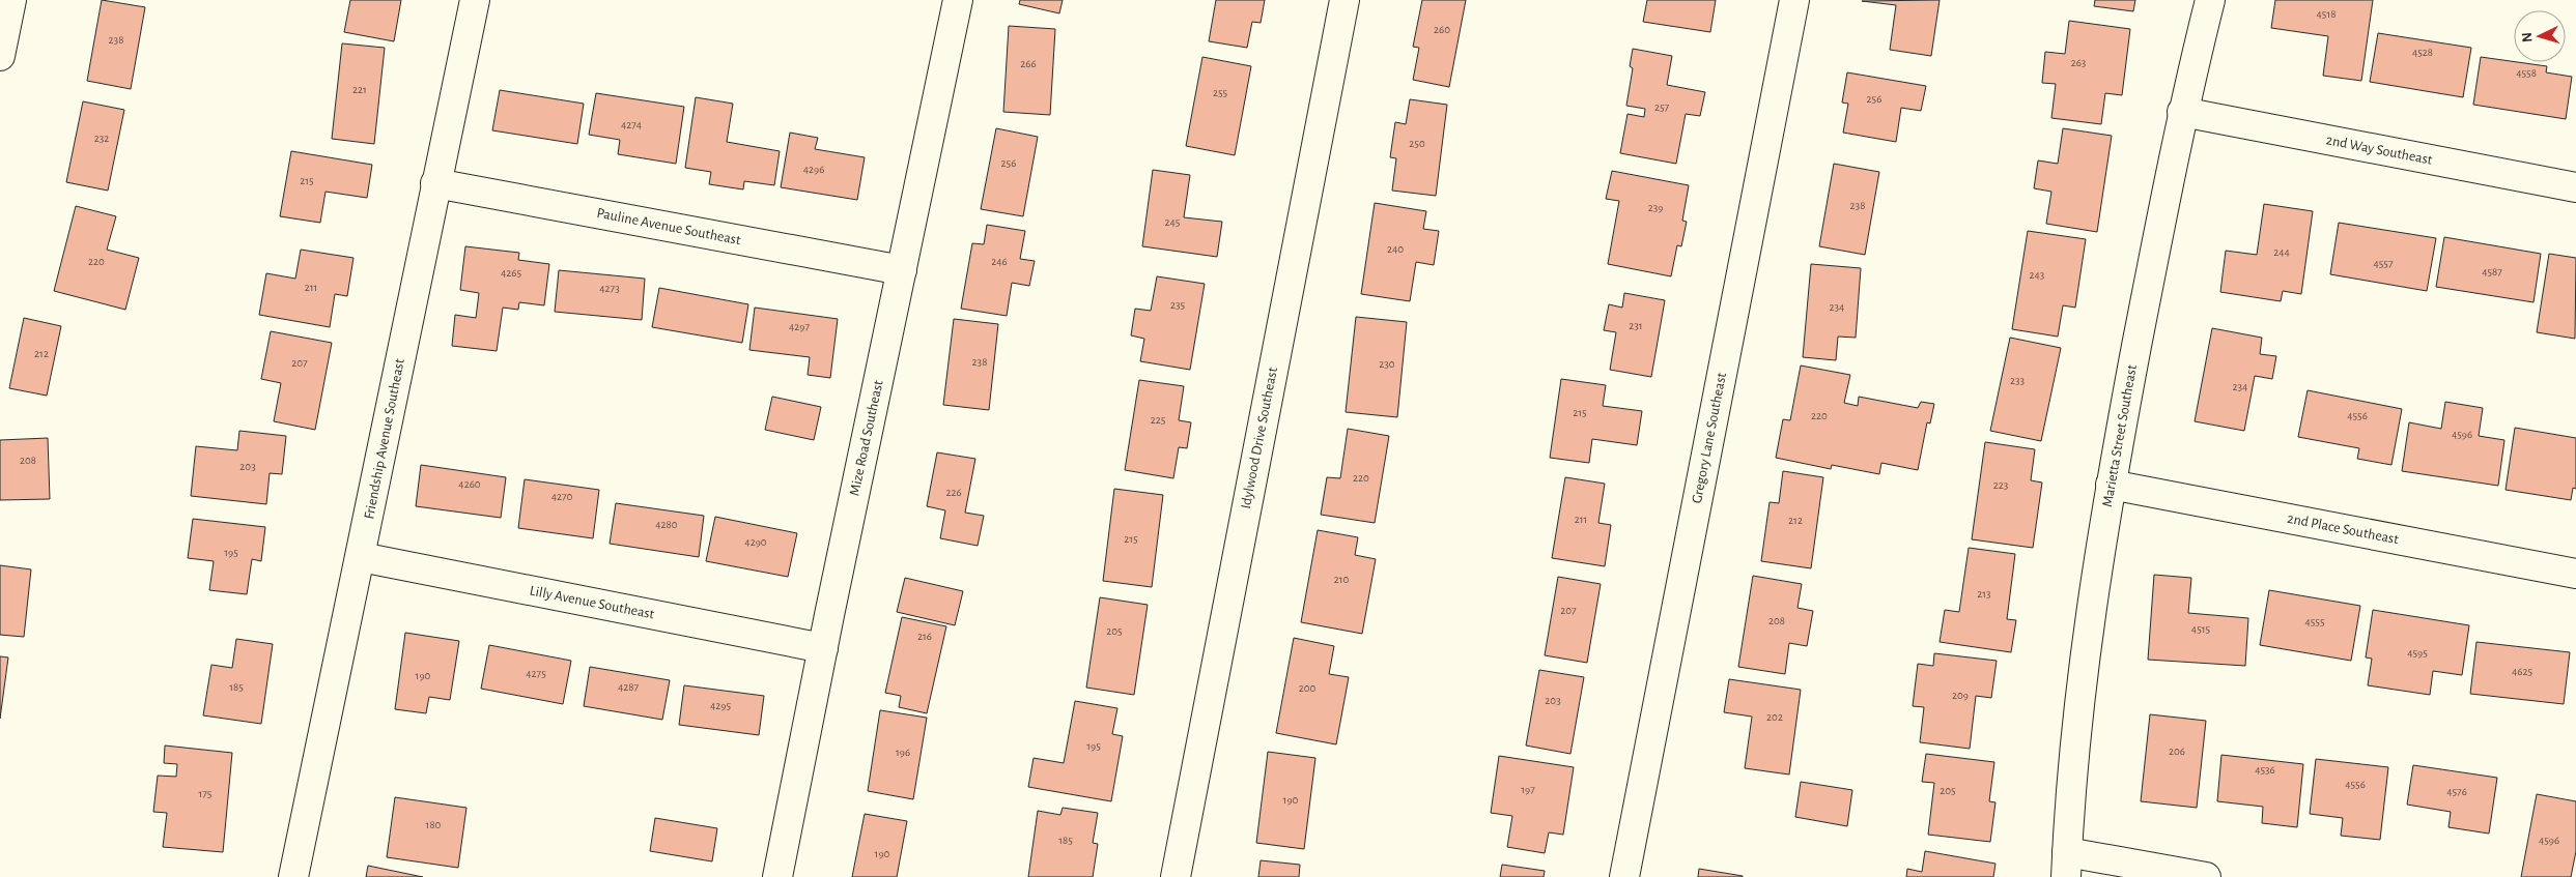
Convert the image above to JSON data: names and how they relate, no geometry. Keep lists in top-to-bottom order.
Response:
{
  "streets": {
    "street": [
      "2nd Way Southeast",
      "Pauline Avenue Southeast",
      "Marietta Street Southeast",
      "Mize Road Southeast",
      "Idylwood Drive Southeast",
      "Gregory Lane Southeast",
      "Friendship Avenue Southeast",
      "2nd Place Southeast",
      "Lilly Avenue Southeast"
    ]
  },
  "crossings": [
    ["2nd Way Southeast", "Marietta Street Southeast"],
    ["Pauline Avenue Southeast", "Mize Road Southeast"],
    ["Pauline Avenue Southeast", "Friendship Avenue Southeast"],
    ["Marietta Street Southeast", "2nd Place Southeast"],
    ["Mize Road Southeast", "Lilly Avenue Southeast"],
    ["Friendship Avenue Southeast", "Lilly Avenue Southeast"]
  ],
  "house_numbers": [
    "4518",
    "260",
    "238",
    "4528",
    "263",
    "266",
    "4558",
    "221",
    "255",
    "256",
    "257",
    "4274",
    "232",
    "250",
    "256",
    "4296",
    "215",
    "238",
    "239",
    "245",
    "240",
    "244",
    "220",
    "246",
    "4557",
    "4587",
    "4265",
    "243",
    "211",
    "4273",
    "235",
    "234",
    "231",
    "4297",
    "212",
    "238",
    "207",
    "230",
    "233",
    "234",
    "215",
    "220",
    "4556",
    "225",
    "4596",
    "208",
    "203",
    "220",
    "4260",
    "223",
    "226",
    "4270",
    "211",
    "212",
    "4280",
    "215",
    "4290",
    "195",
    "210",
    "213",
    "207",
    "208",
    "4555",
    "4515",
    "205",
    "216",
    "4595",
    "4625",
    "4275",
    "190",
    "185",
    "4287",
    "200",
    "209",
    "203",
    "4295",
    "202",
    "195",
    "206",
    "196",
    "4536",
    "4556",
    "197",
    "205",
    "4576",
    "175",
    "190",
    "180",
    "185",
    "4596",
    "190"
  ],
  "north": "left"
}
